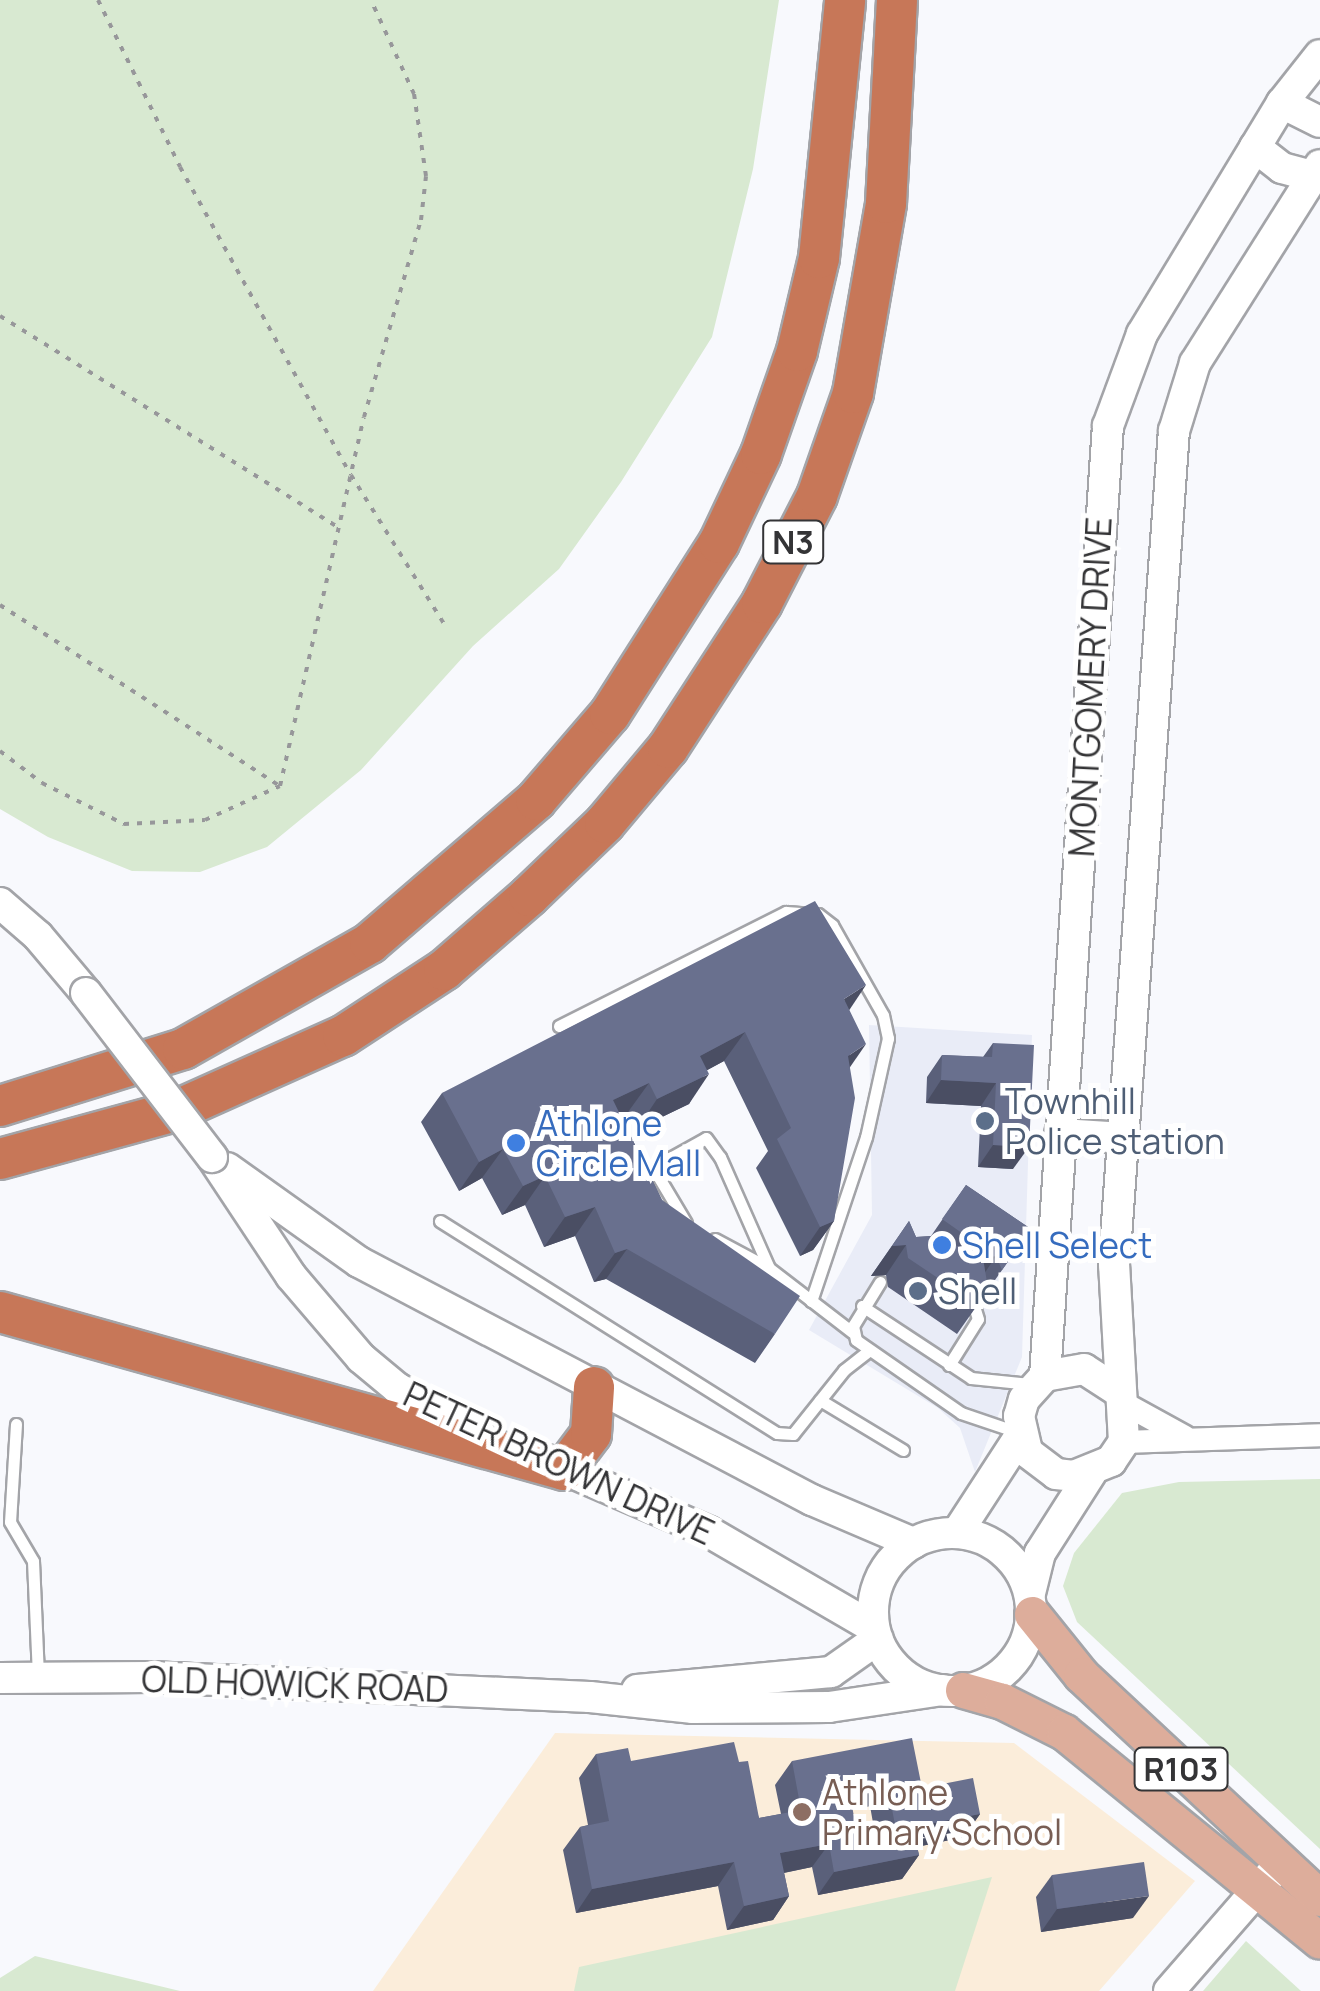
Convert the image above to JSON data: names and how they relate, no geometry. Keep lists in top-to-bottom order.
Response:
{
  "streets": {
    "highway": ["N3"],
    "main road": ["R103"],
    "street": ["MONTGOMERY DRIVE", "PETER BROWN DRIVE", "OLD HOWICK ROAD"]
  },
  "crossings": [
    ["PETER BROWN DRIVE", "OLD HOWICK ROAD"],
    ["PETER BROWN DRIVE", "R103"],
    ["OLD HOWICK ROAD", "R103"]
  ],
  "places": [
    "Townhill Police station",
    "Athlone Circle Mall",
    "Shell Select",
    "Shell",
    "Athlone Primary School"
  ]
}
